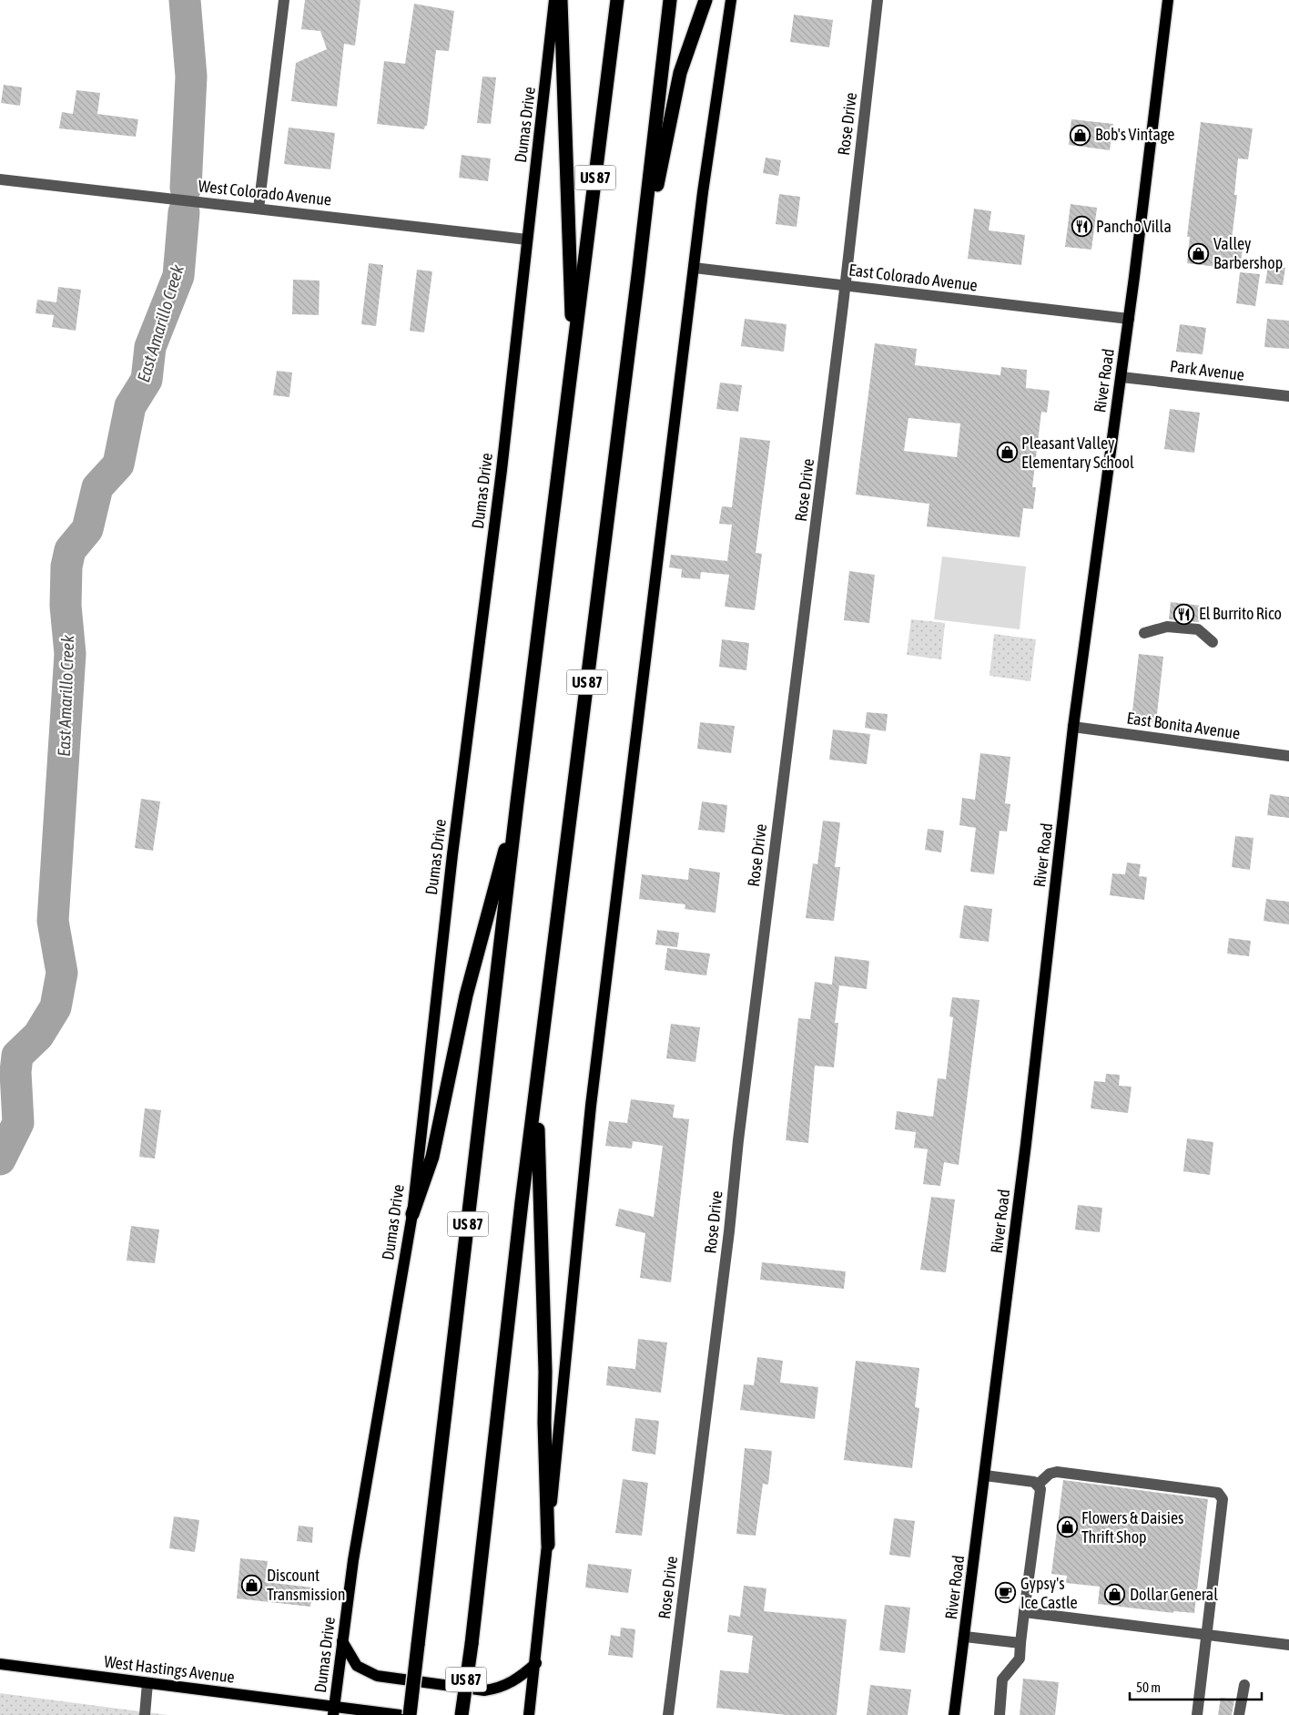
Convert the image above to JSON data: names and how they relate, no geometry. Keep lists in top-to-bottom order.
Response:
{
  "streets": {
    "highway": ["US 87"],
    "main road": ["Dumas Drive", "River Road", "West Hastings Avenue"],
    "street": [
      "Rose Drive",
      "West Colorado Avenue",
      "East Colorado Avenue",
      "Park Avenue",
      "East Bonita Avenue"
    ]
  },
  "crossings": [
    ["Rose Drive", "East Colorado Avenue"],
    ["Dumas Drive", "West Colorado Avenue"],
    ["Dumas Drive", "West Hastings Avenue"],
    ["East Colorado Avenue", "River Road"],
    ["Park Avenue", "River Road"],
    ["River Road", "East Bonita Avenue"]
  ],
  "water": ["East Amarillo Creek"],
  "places": {
    "shop": [
      "Bob's Vintage",
      "Valley Barbershop",
      "Pleasant Valley Elementary School",
      "Flowers & Daisies Thrift Shop",
      "Discount Transmission",
      "Dollar General"
    ],
    "restaurant": ["Pancho Villa", "El Burrito Rico"],
    "cafe": ["Gypsy's Ice Castle"]
  },
  "scale_bar": "50 m"
}
